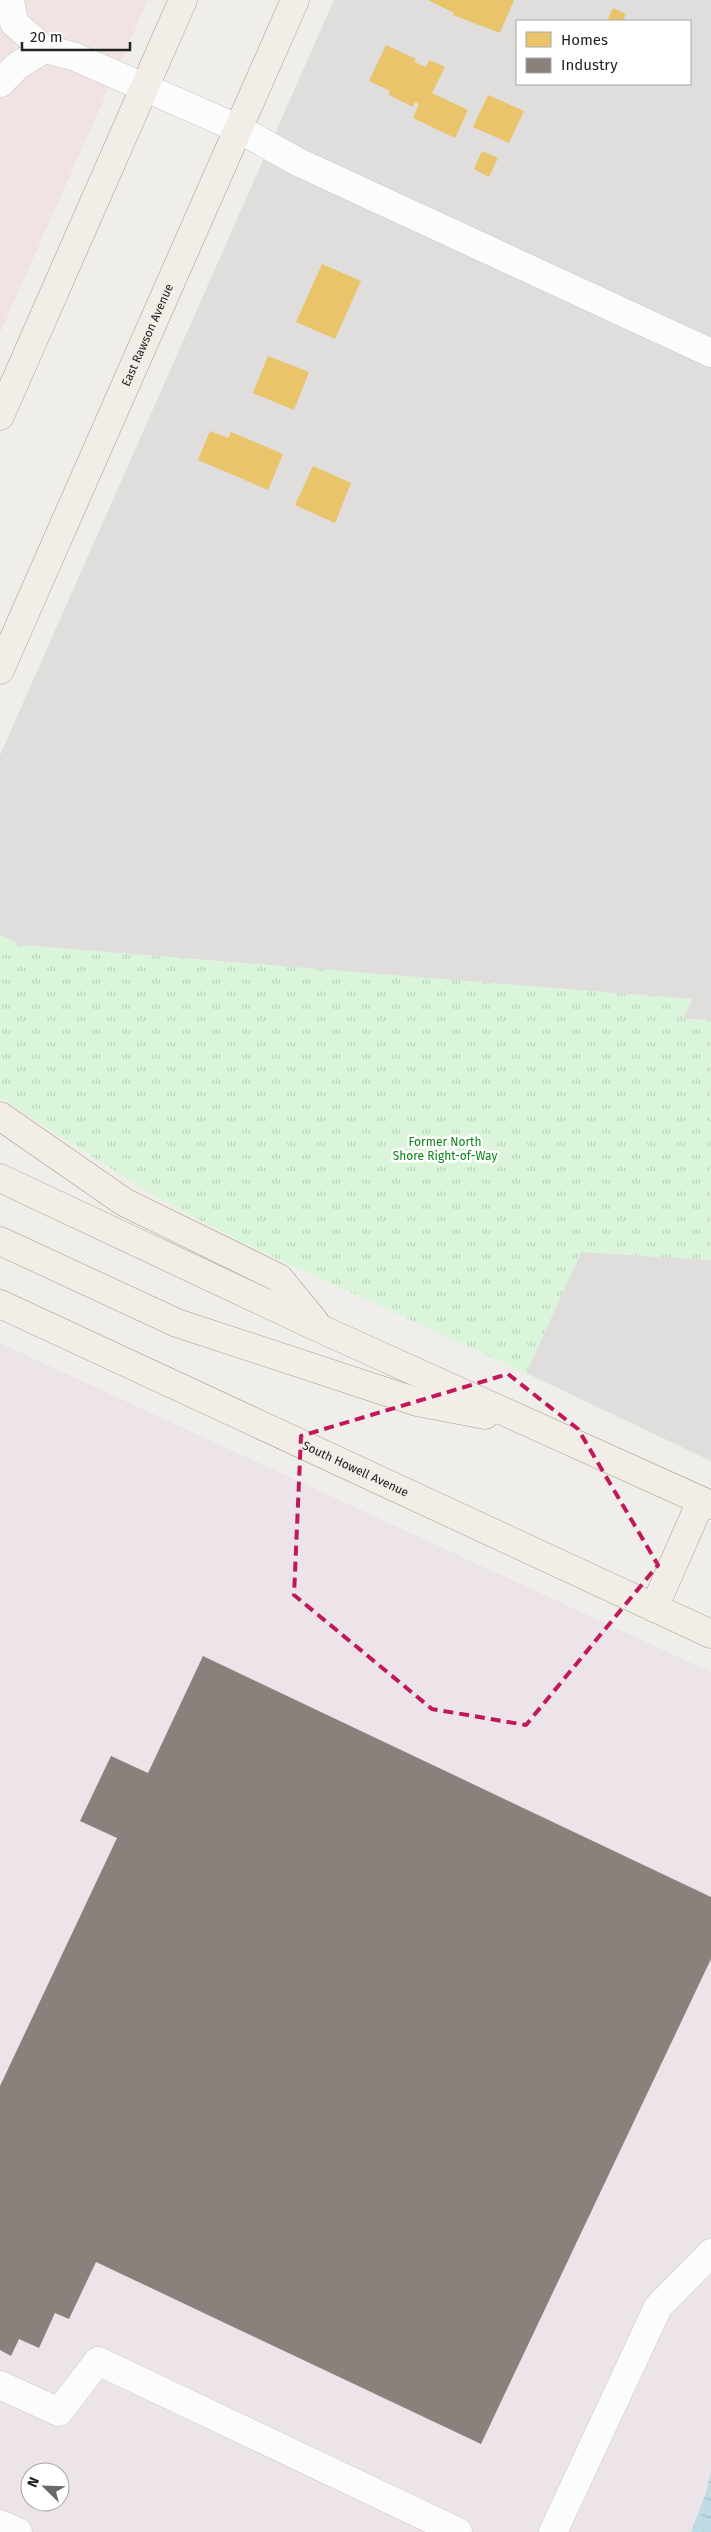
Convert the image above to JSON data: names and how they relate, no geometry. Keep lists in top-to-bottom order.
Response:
{
  "streets": {
    "main road": ["East Rawson Avenue", "South Howell Avenue"]
  },
  "parks": ["Former North Shore Right-of-Way"],
  "legend": ["Homes", "Industry"],
  "scale_bar": "20 m",
  "north": "top left"
}
